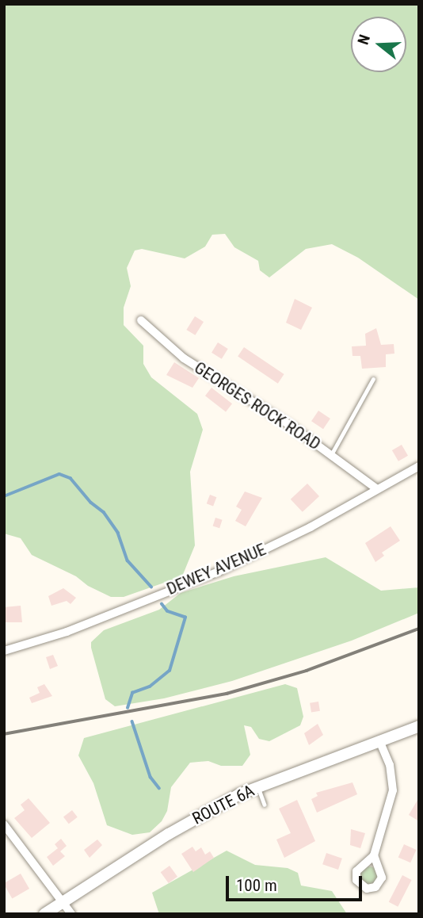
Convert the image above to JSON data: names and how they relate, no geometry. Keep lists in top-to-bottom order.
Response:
{
  "streets": {
    "main road": ["ROUTE 6A"],
    "street": ["GEORGES ROCK ROAD", "DEWEY AVENUE"]
  },
  "crossings": [
    ["GEORGES ROCK ROAD", "DEWEY AVENUE"]
  ],
  "scale_bar": "100 m",
  "north": "left"
}
